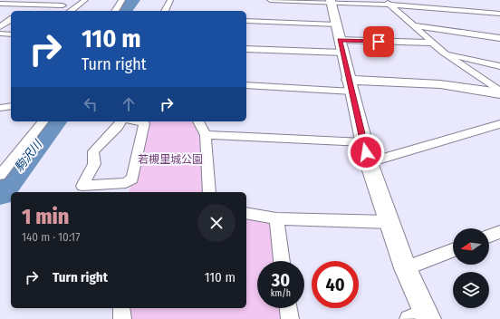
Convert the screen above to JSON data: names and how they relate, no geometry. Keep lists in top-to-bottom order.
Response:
{
  "water": ["駒沢川"],
  "parks": ["若槻里城公園"],
  "north": "left",
  "page": {
    "turn": ["110 m", "Turn right"],
    "heading": ["1 min", "140 m · 10:17"],
    "list": [
      {
        "name": "Turn right",
        "value": "110 m"
      }
    ],
    "speed": "30 km/h",
    "limit": "40"
  }
}
